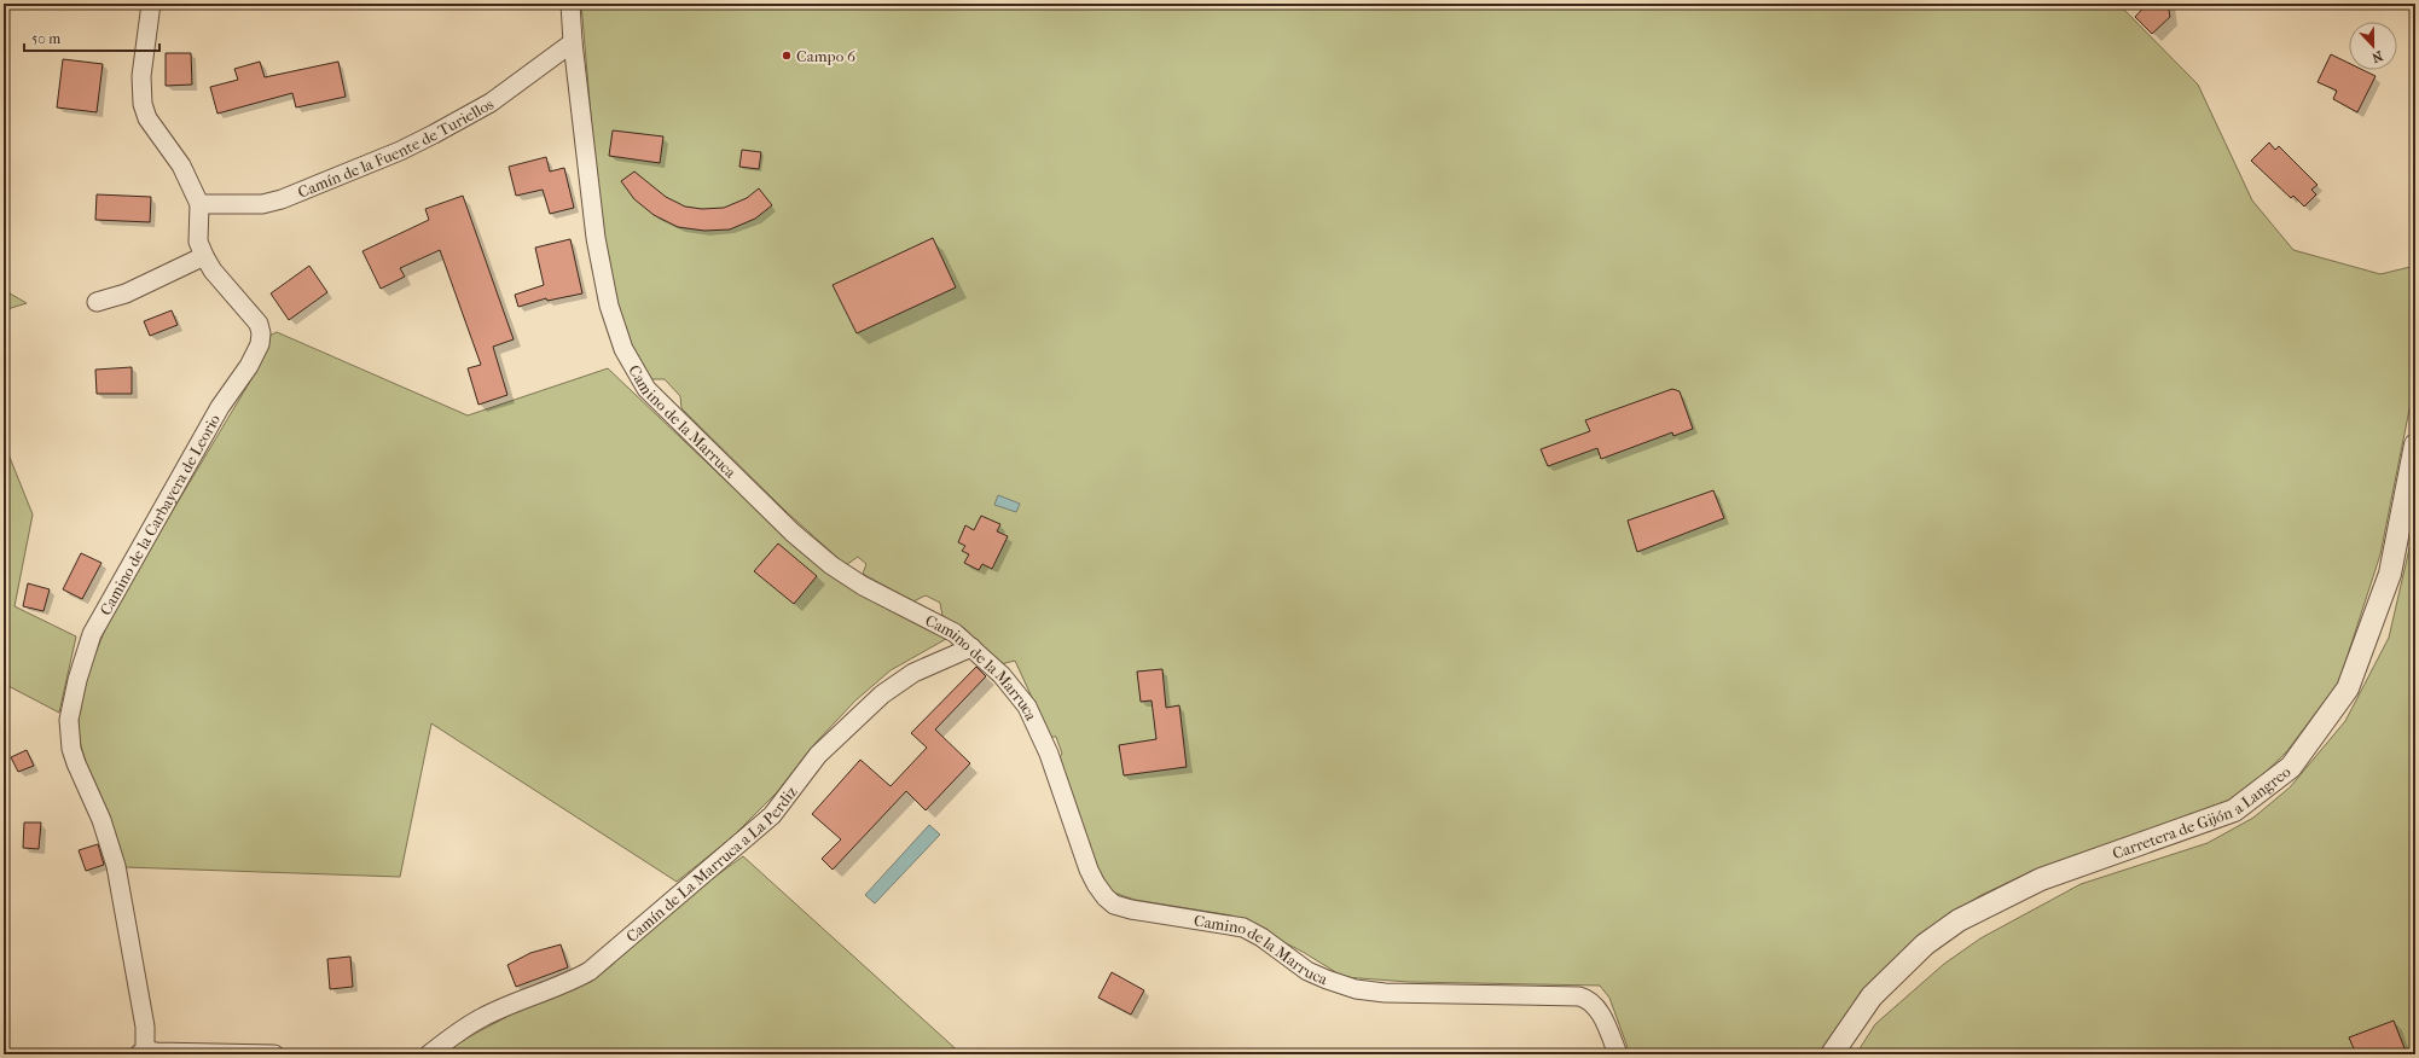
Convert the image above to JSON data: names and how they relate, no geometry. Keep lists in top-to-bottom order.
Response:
{
  "streets": {
    "street": [
      "Camín de la Fuente de Turiellos",
      "Camino de la Marruca",
      "Camino de la Carbayera de Leorio",
      "Carretera de Gijón a Langreo",
      "Camín de La Marruca a La Perdiz"
    ]
  },
  "crossings": [
    ["Camín de la Fuente de Turiellos", "Camino de la Marruca"],
    ["Camín de la Fuente de Turiellos", "Camino de la Carbayera de Leorio"],
    ["Camino de la Marruca", "Camín de La Marruca a La Perdiz"]
  ],
  "places": ["Campo 6"],
  "scale_bar": "50 m",
  "north": "bottom"
}
